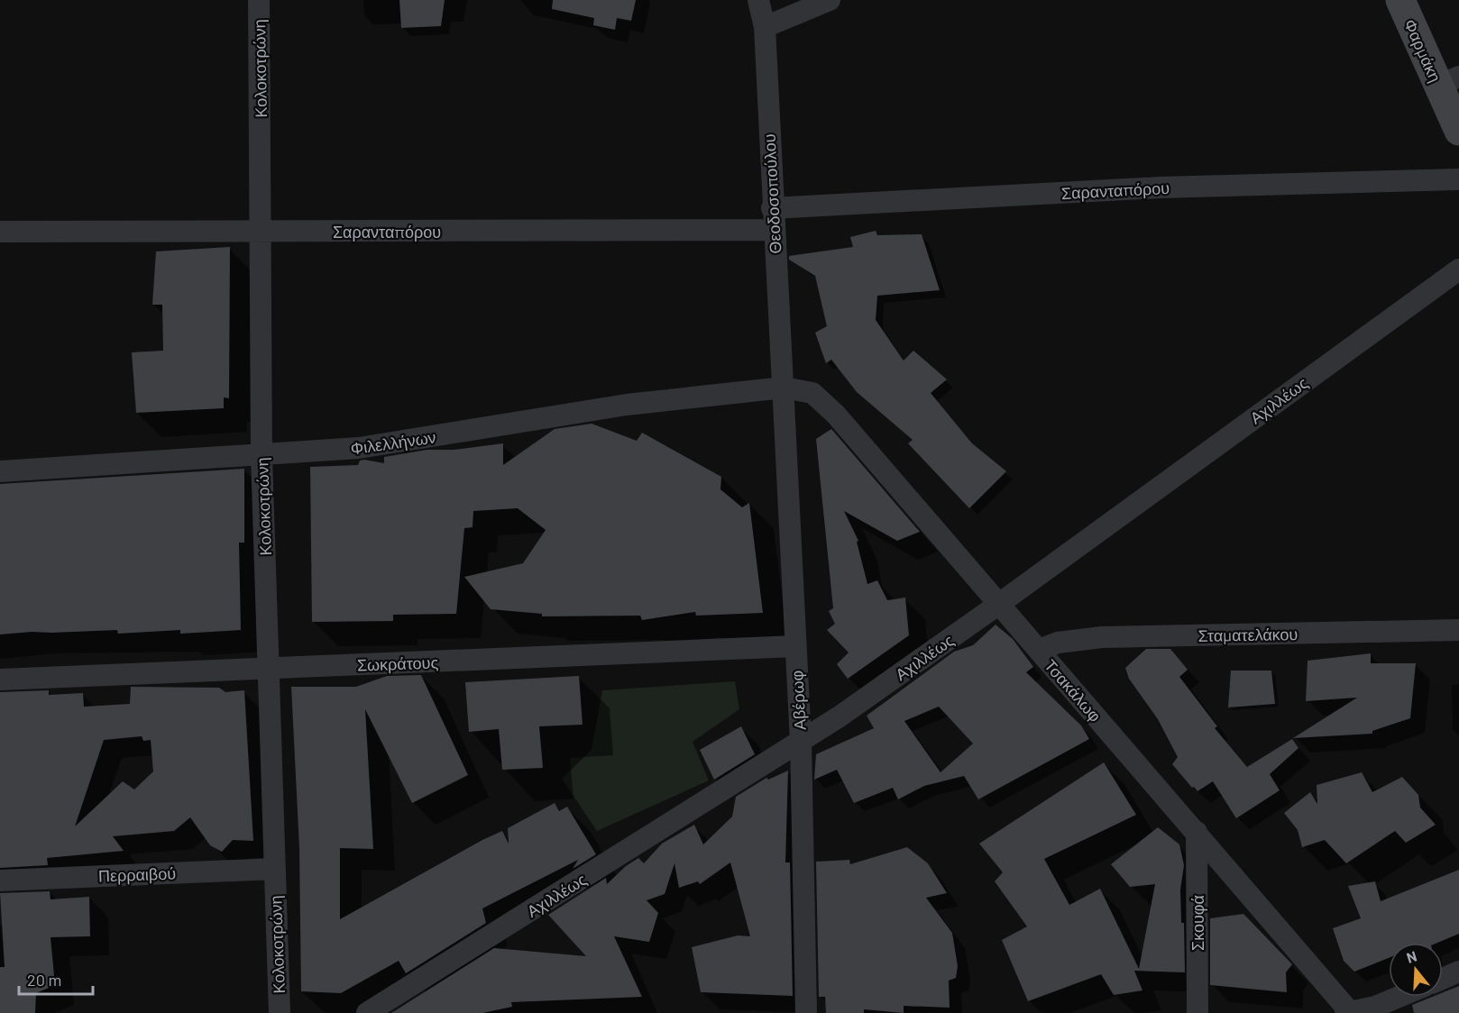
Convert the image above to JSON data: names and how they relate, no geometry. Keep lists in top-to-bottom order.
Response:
{
  "streets": {
    "street": [
      "Φαρμάκη",
      "Κολοκοτρώνη",
      "Σαρανταπόρου",
      "Θεοδοσοπούλου",
      "Αχιλλέως",
      "Φιλελλήνων",
      "Σταματελάκου",
      "Σωκράτους",
      "Τσακάλωφ",
      "Αβέρωφ",
      "Περραιβού",
      "Σκουφά"
    ]
  },
  "crossings": [
    ["Κολοκοτρώνη", "Σαρανταπόρου"],
    ["Κολοκοτρώνη", "Φιλελλήνων"],
    ["Κολοκοτρώνη", "Σωκράτους"],
    ["Κολοκοτρώνη", "Περραιβού"],
    ["Σαρανταπόρου", "Θεοδοσοπούλου"],
    ["Θεοδοσοπούλου", "Φιλελλήνων"],
    ["Θεοδοσοπούλου", "Τσακάλωφ"],
    ["Θεοδοσοπούλου", "Αβέρωφ"],
    ["Αχιλλέως", "Τσακάλωφ"],
    ["Αχιλλέως", "Αβέρωφ"],
    ["Φιλελλήνων", "Τσακάλωφ"],
    ["Φιλελλήνων", "Αβέρωφ"],
    ["Σταματελάκου", "Τσακάλωφ"],
    ["Σωκράτους", "Αβέρωφ"],
    ["Τσακάλωφ", "Αβέρωφ"],
    ["Τσακάλωφ", "Σκουφά"]
  ],
  "scale_bar": "20 m",
  "north": "top"
}
